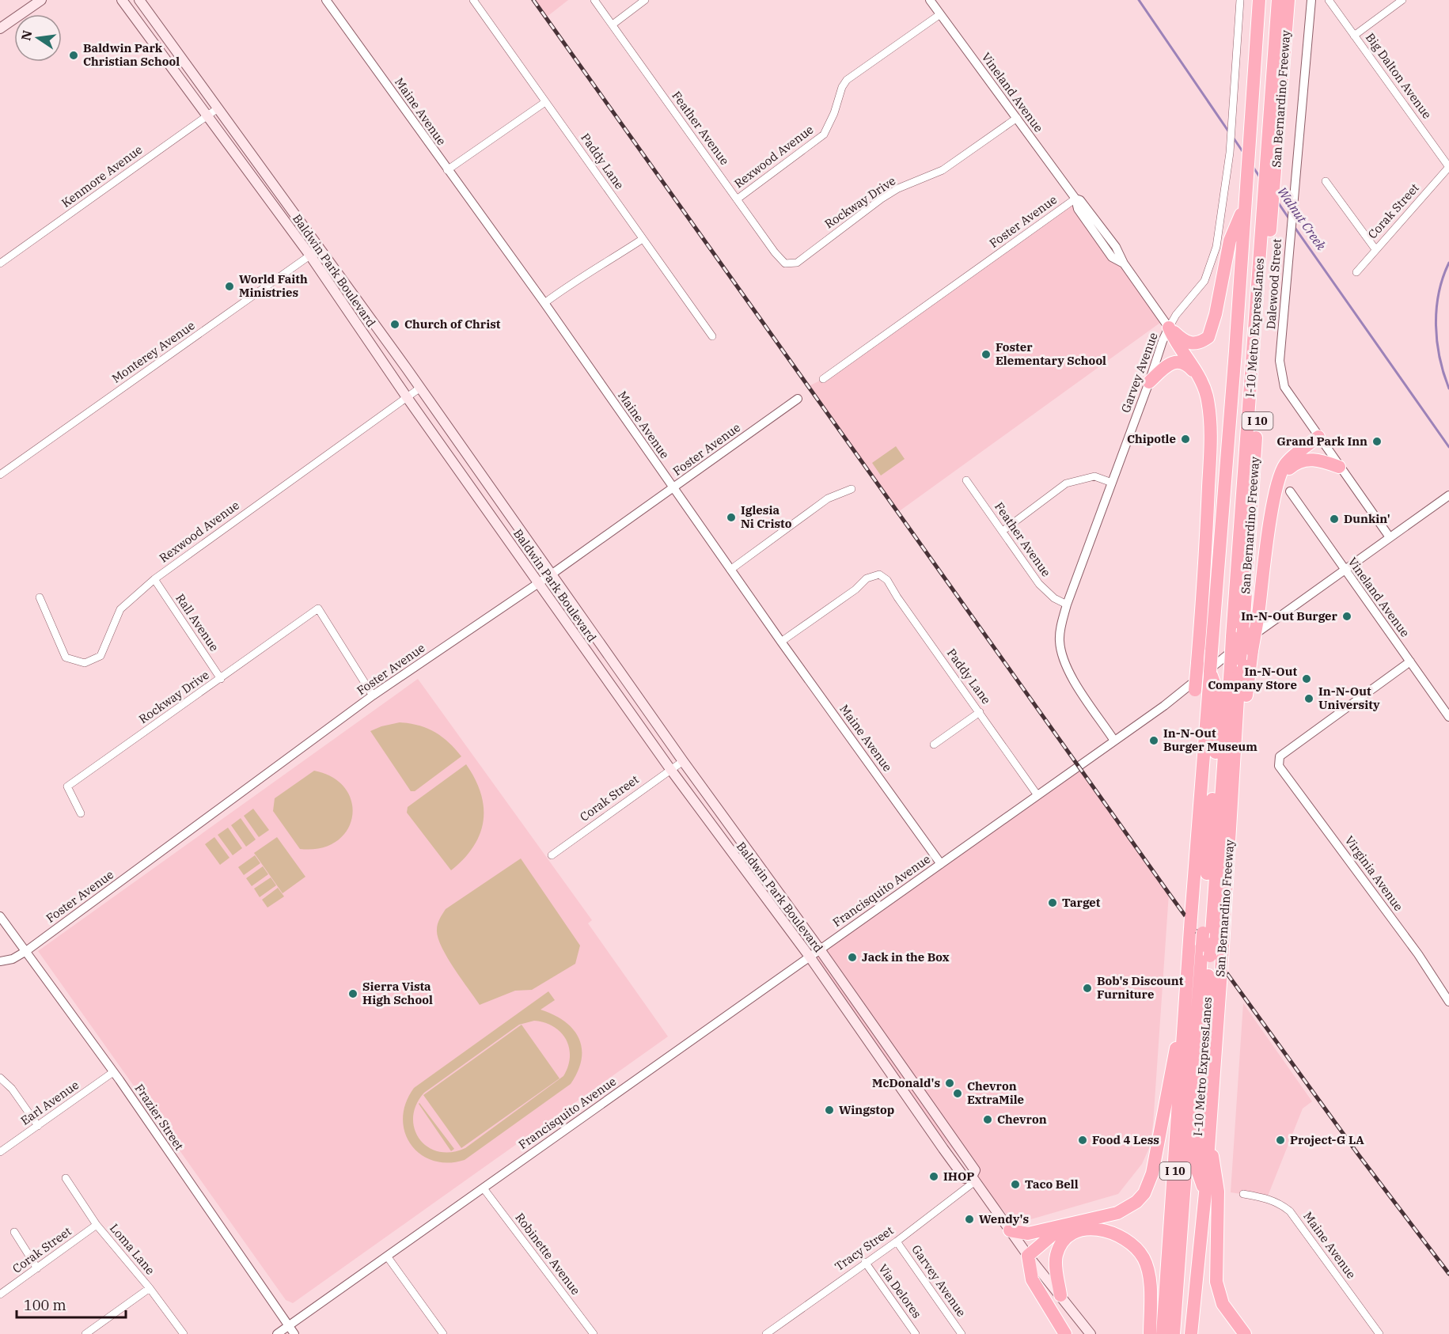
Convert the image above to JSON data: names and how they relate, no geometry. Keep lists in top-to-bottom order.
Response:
{
  "streets": {
    "highway": ["San Bernardino Freeway", "I-10 Metro ExpressLanes", "I 10"],
    "main road": ["Baldwin Park Boulevard"],
    "street": [
      "Big Dalton Avenue",
      "Vineland Avenue",
      "Maine Avenue",
      "Feather Avenue",
      "Rexwood Avenue",
      "Paddy Lane",
      "Kenmore Avenue",
      "Rockway Drive",
      "Corak Street",
      "Foster Avenue",
      "Dalewood Street",
      "Monterey Avenue",
      "Garvey Avenue",
      "Rall Avenue",
      "Virginia Avenue",
      "Francisquito Avenue",
      "Earl Avenue",
      "Frazier Street",
      "Tracy Street",
      "Loma Lane",
      "Robinette Avenue",
      "Via Delores"
    ]
  },
  "crossings": [
    ["Big Dalton Avenue", "Corak Street"],
    ["Vineland Avenue", "Rexwood Avenue"],
    ["Vineland Avenue", "Rockway Drive"],
    ["Vineland Avenue", "Foster Avenue"],
    ["Vineland Avenue", "Garvey Avenue"],
    ["Vineland Avenue", "Virginia Avenue"],
    ["Vineland Avenue", "Francisquito Avenue"],
    ["San Bernardino Freeway", "I-10 Metro ExpressLanes"],
    ["Maine Avenue", "Paddy Lane"],
    ["Maine Avenue", "Foster Avenue"],
    ["Maine Avenue", "Francisquito Avenue"],
    ["Feather Avenue", "Rexwood Avenue"],
    ["Feather Avenue", "Rockway Drive"],
    ["Feather Avenue", "Garvey Avenue"],
    ["Rexwood Avenue", "Baldwin Park Boulevard"],
    ["Rexwood Avenue", "Rall Avenue"],
    ["Paddy Lane", "Francisquito Avenue"],
    ["Kenmore Avenue", "Baldwin Park Boulevard"],
    ["Rockway Drive", "Foster Avenue"],
    ["Rockway Drive", "Rall Avenue"],
    ["Corak Street", "Baldwin Park Boulevard"],
    ["Corak Street", "Loma Lane"],
    ["Foster Avenue", "Baldwin Park Boulevard"],
    ["Foster Avenue", "Frazier Street"],
    ["Baldwin Park Boulevard", "Monterey Avenue"],
    ["Baldwin Park Boulevard", "Francisquito Avenue"],
    ["Baldwin Park Boulevard", "Tracy Street"],
    ["Dalewood Street", "Francisquito Avenue"],
    ["I-10 Metro ExpressLanes", "I 10"],
    ["Garvey Avenue", "Francisquito Avenue"],
    ["Garvey Avenue", "Tracy Street"],
    ["Francisquito Avenue", "Frazier Street"],
    ["Francisquito Avenue", "Robinette Avenue"],
    ["Earl Avenue", "Frazier Street"],
    ["Tracy Street", "Via Delores"]
  ],
  "water": ["Walnut Creek"],
  "places": [
    "Baldwin Park Christian School",
    "World Faith Ministries",
    "Church of Christ",
    "Foster Elementary School",
    "Chipotle",
    "Grand Park Inn",
    "Iglesia Ni Cristo",
    "Dunkin'",
    "In-N-Out Burger",
    "In-N-Out Company Store",
    "In-N-Out University",
    "In-N-Out Burger Museum",
    "Target",
    "Jack in the Box",
    "Bob's Discount Furniture",
    "Sierra Vista High School",
    "McDonald's",
    "Chevron ExtraMile",
    "Wingstop",
    "Chevron",
    "Food 4 Less",
    "Project-G LA",
    "IHOP",
    "Taco Bell",
    "Wendy's"
  ],
  "scale_bar": "100 m",
  "north": "left"
}
